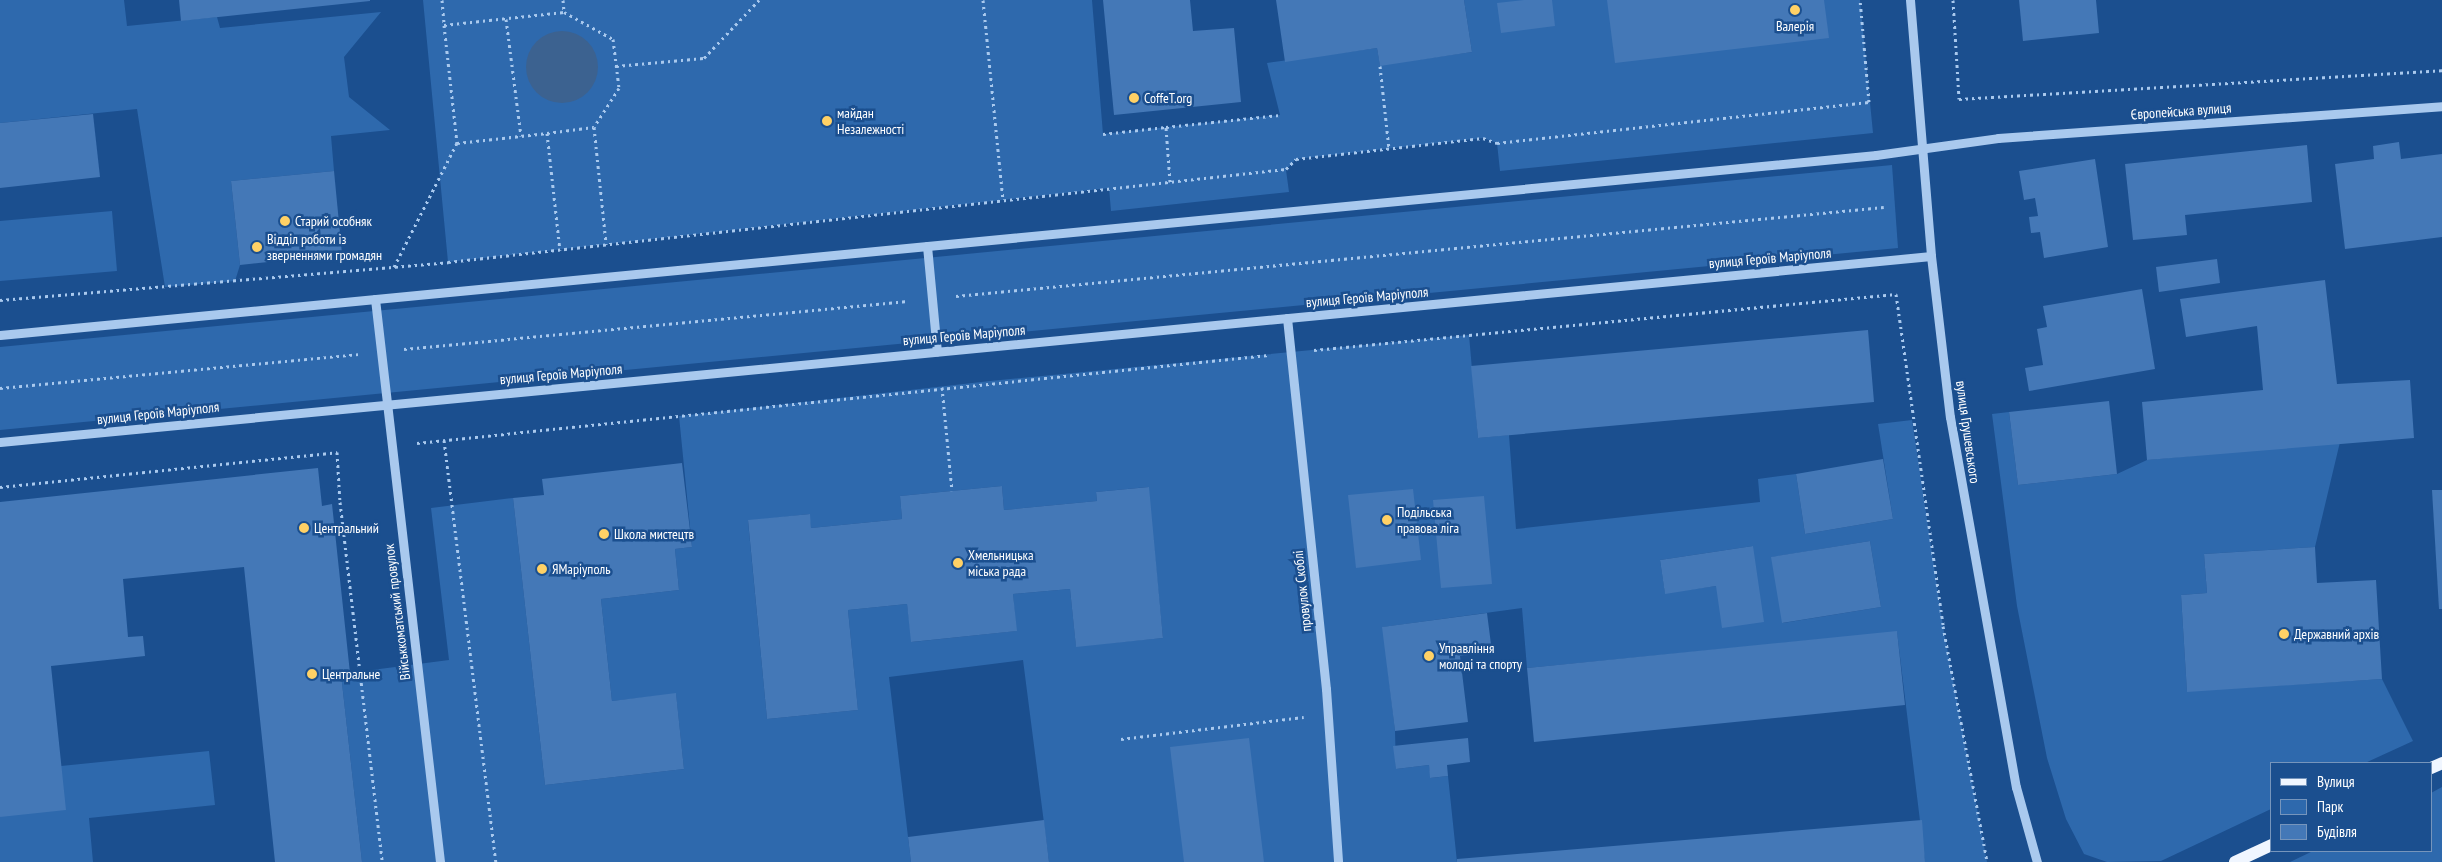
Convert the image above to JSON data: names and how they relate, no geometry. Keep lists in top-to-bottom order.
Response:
{
  "streets": {
    "street": [
      "Європейська вулиця",
      "вулиця Героїв Маріуполя",
      "вулиця Грушевського",
      "провулок Скоблі",
      "Військкоматський провулок"
    ]
  },
  "crossings": [
    ["Європейська вулиця", "вулиця Грушевського"],
    ["вулиця Героїв Маріуполя", "вулиця Грушевського"],
    ["вулиця Героїв Маріуполя", "провулок Скоблі"],
    ["вулиця Героїв Маріуполя", "Військкоматський провулок"]
  ],
  "places": [
    "Валерія",
    "CoffeT.org",
    "майдан Незалежності",
    "Старий особняк",
    "Відділ роботи із зверненнями громадян",
    "Подільська правова ліга",
    "Центральний",
    "Школа мистецтв",
    "Хмельницька міська рада",
    "ЯМаріуполь",
    "Державний архів",
    "Управління молоді та спорту",
    "Центральне"
  ],
  "legend": ["Вулиця", "Парк", "Будівля"]
}
